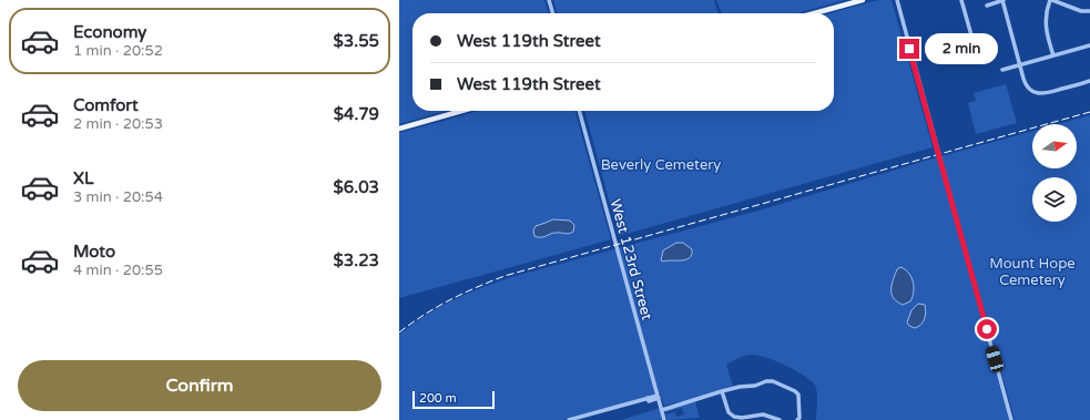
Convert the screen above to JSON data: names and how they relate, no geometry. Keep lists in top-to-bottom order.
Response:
{
  "streets": {
    "street": ["West 123rd Street"]
  },
  "parks": ["Beverly Cemetery", "Mount Hope Cemetery"],
  "scale_bar": "200 m",
  "north": "right",
  "page": {
    "list": [
      {
        "name": "Economy",
        "note": "1 min · 20:52",
        "value": "$3.55"
      },
      {
        "name": "Comfort",
        "note": "2 min · 20:53",
        "value": "$4.79"
      },
      {
        "name": "XL",
        "note": "3 min · 20:54",
        "value": "$6.03"
      },
      {
        "name": "Moto",
        "note": "4 min · 20:55",
        "value": "$3.23"
      }
    ],
    "banner": ["West 119th Street", "West 119th Street"],
    "bubble": "2 min",
    "buttons": "Confirm",
    "scale": "200 m"
  }
}
